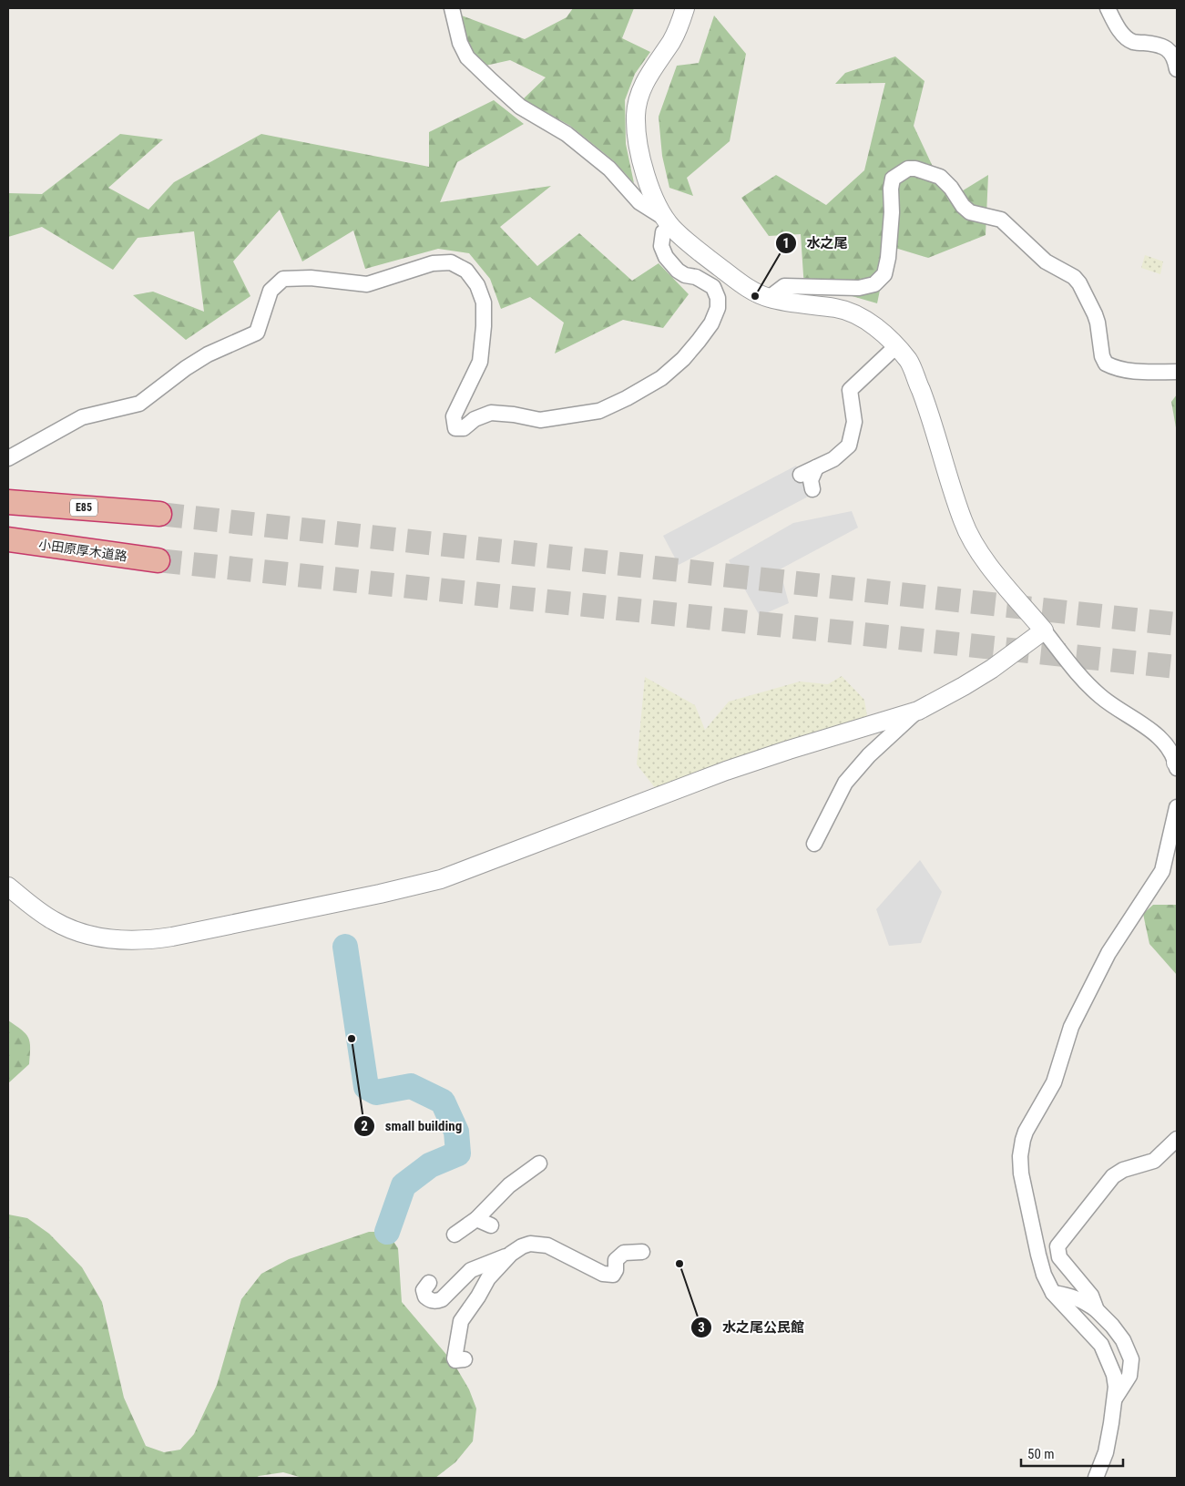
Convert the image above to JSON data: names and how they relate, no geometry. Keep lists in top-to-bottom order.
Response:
{
  "streets": {
    "highway": ["E85", "小田原厚木道路"]
  },
  "places": ["水之尾", "small building", "水之尾公民館"],
  "scale_bar": "50 m"
}
